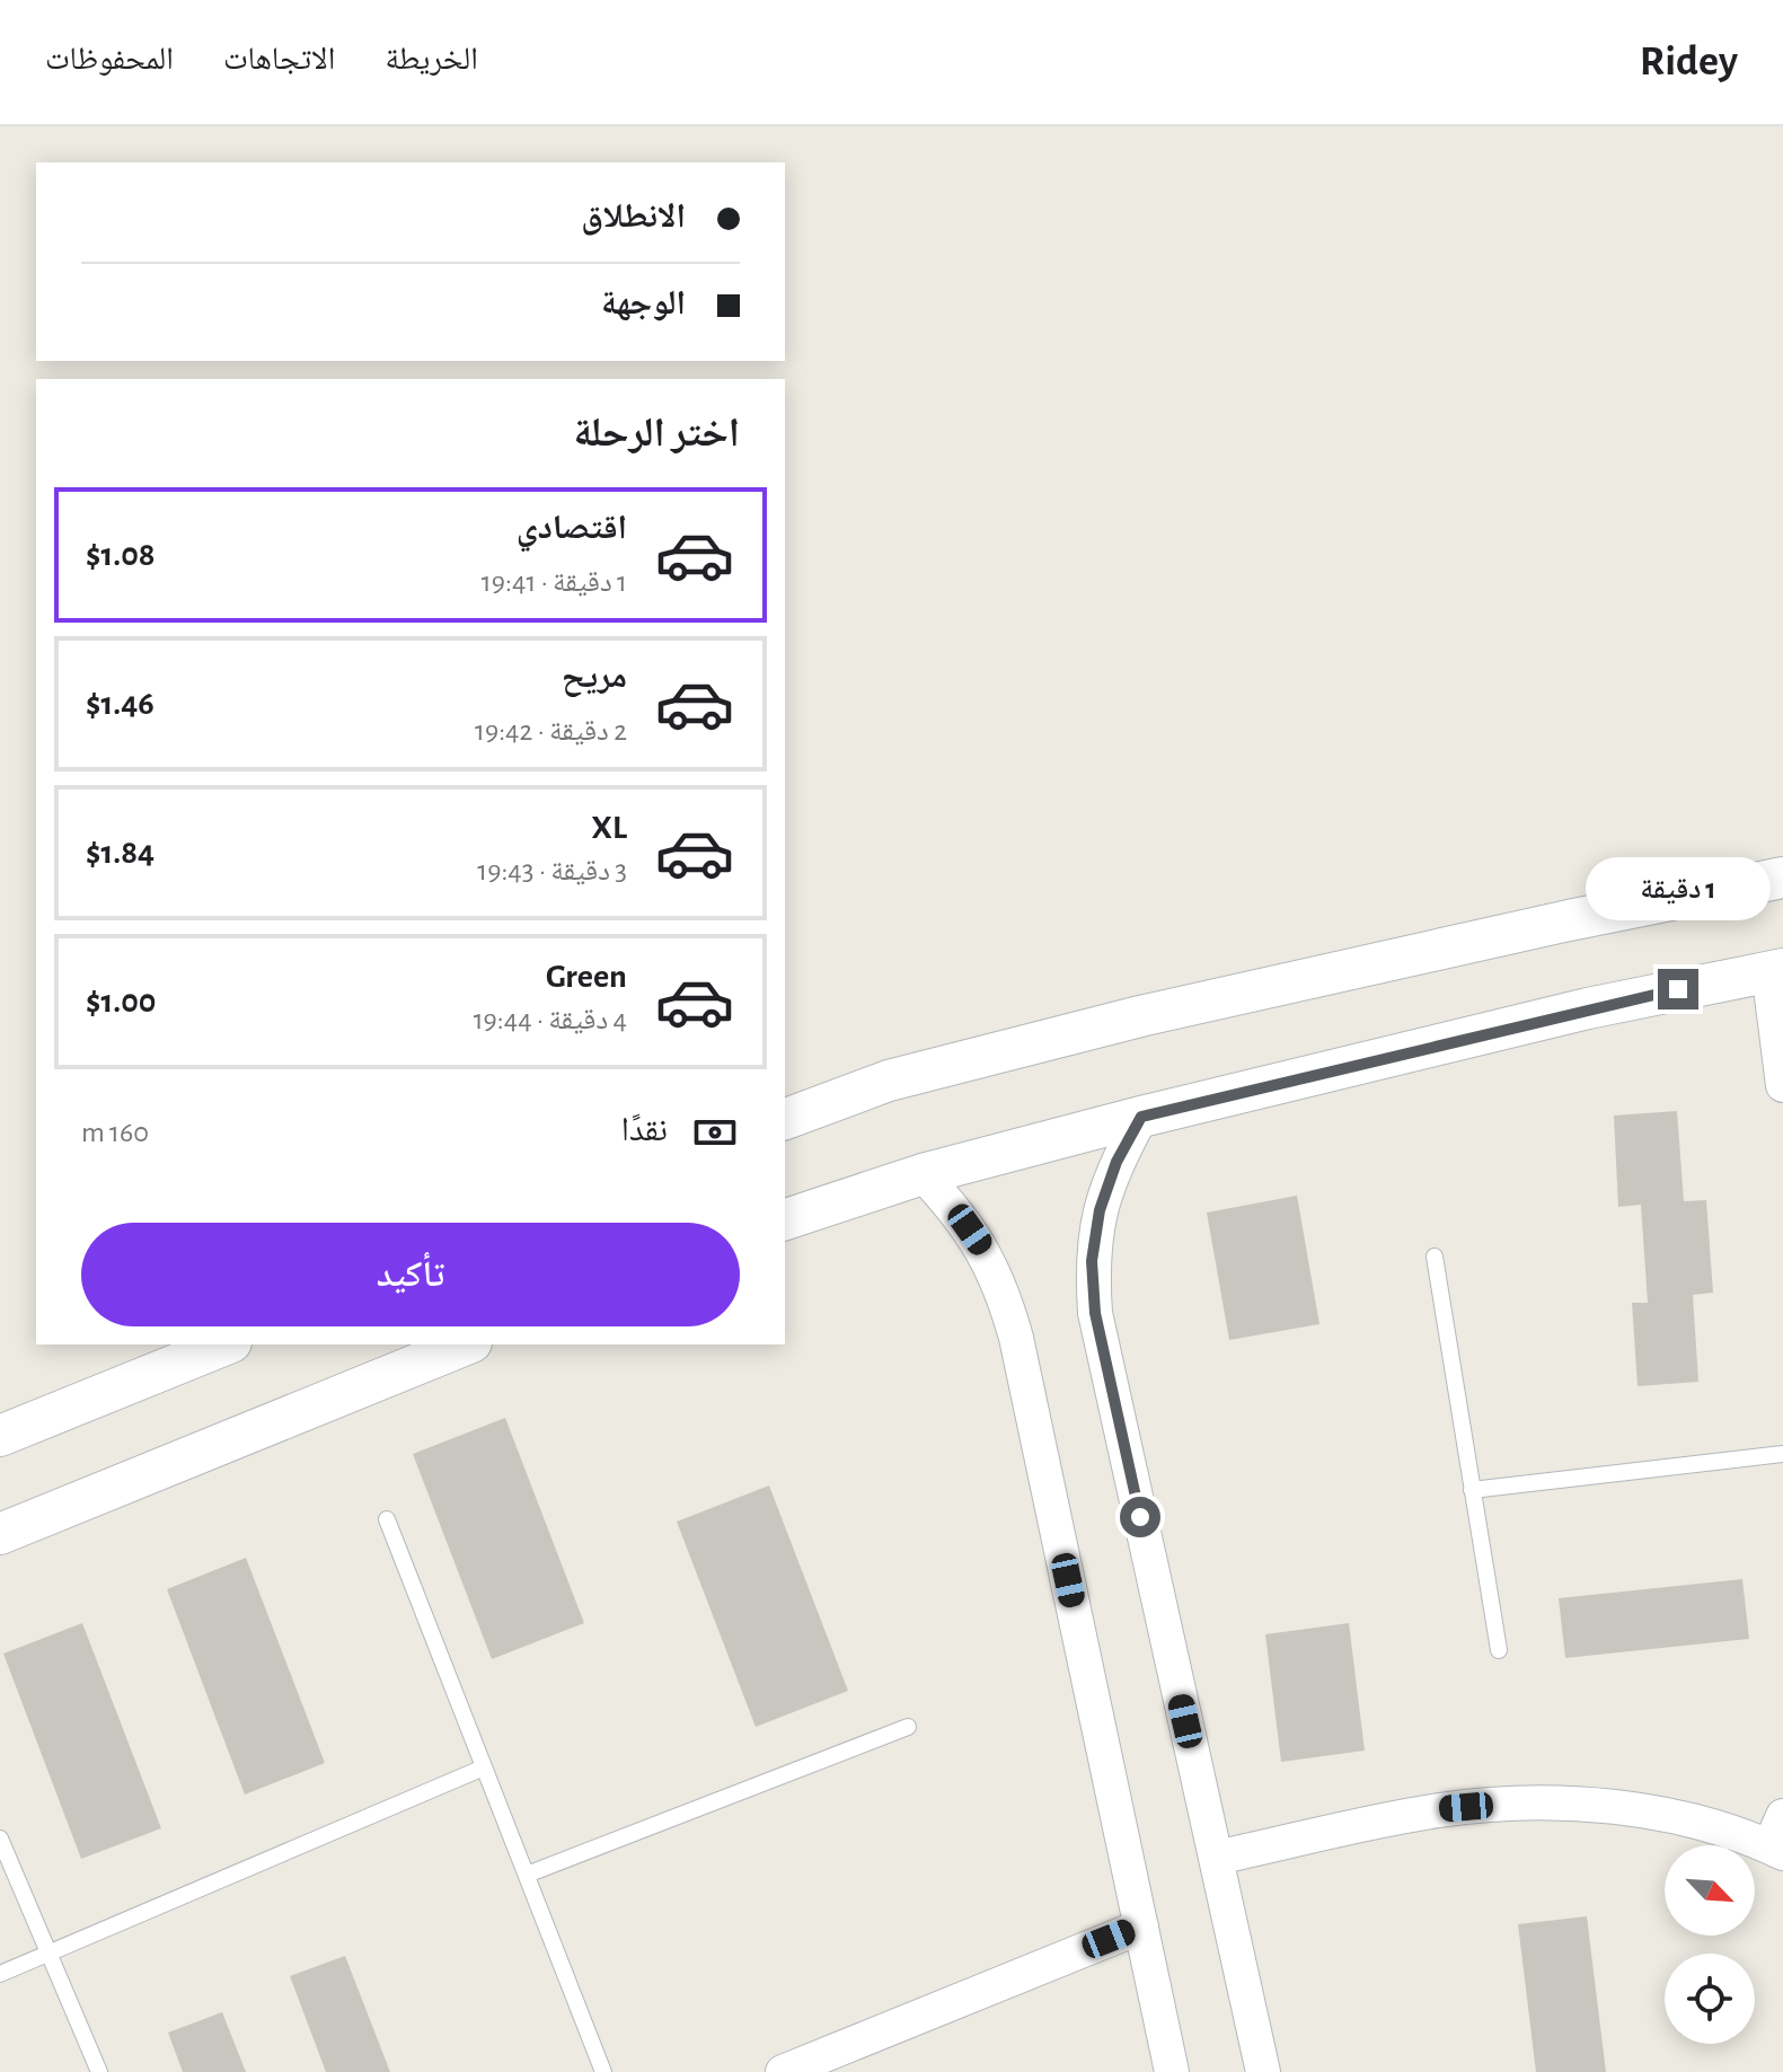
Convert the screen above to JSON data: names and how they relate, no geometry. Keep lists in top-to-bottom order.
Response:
{
  "north": "bottom right",
  "page": {
    "header": "Ridey",
    "nav": ["الخريطة", "الاتجاهات", "المحفوظات"],
    "banner": ["الانطلاق", "الوجهة"],
    "heading": "اختر الرحلة",
    "list": [
      {
        "name": "اقتصادي",
        "note": "1 دقيقة · 19:41",
        "value": "$1.08"
      },
      {
        "name": "مريح",
        "note": "2 دقيقة · 19:42",
        "value": "$1.46"
      },
      {
        "name": "XL",
        "note": "3 دقيقة · 19:43",
        "value": "$1.84"
      },
      {
        "name": "Green",
        "note": "4 دقيقة · 19:44",
        "value": "$1.00"
      }
    ],
    "bubble": "1 دقيقة",
    "pay": ["نقدًا", "160 m"],
    "buttons": "تأكيد"
  }
}
